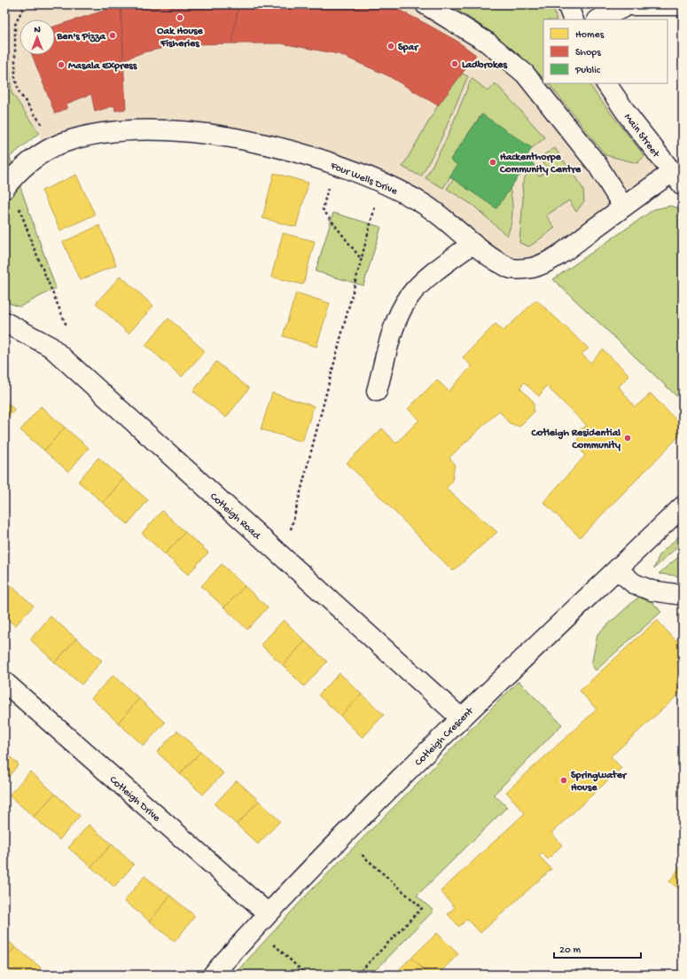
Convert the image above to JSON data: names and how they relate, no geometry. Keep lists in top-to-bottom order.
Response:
{
  "streets": {
    "street": [
      "Main Street",
      "Four Wells Drive",
      "Cotleigh Road",
      "Cotleigh Crescent",
      "Cotleigh Drive"
    ]
  },
  "crossings": [
    ["Main Street", "Four Wells Drive"],
    ["Cotleigh Road", "Cotleigh Crescent"],
    ["Cotleigh Crescent", "Cotleigh Drive"]
  ],
  "places": [
    "Oak House Fisheries",
    "Ben's Pizza",
    "Spar",
    "Ladbrokes",
    "Masala Express",
    "Hackenthorpe Community Centre",
    "Cotleigh Residential Community",
    "Springwater House"
  ],
  "legend": ["Homes", "Shops", "Public"],
  "scale_bar": "20 m",
  "north": "top"
}
